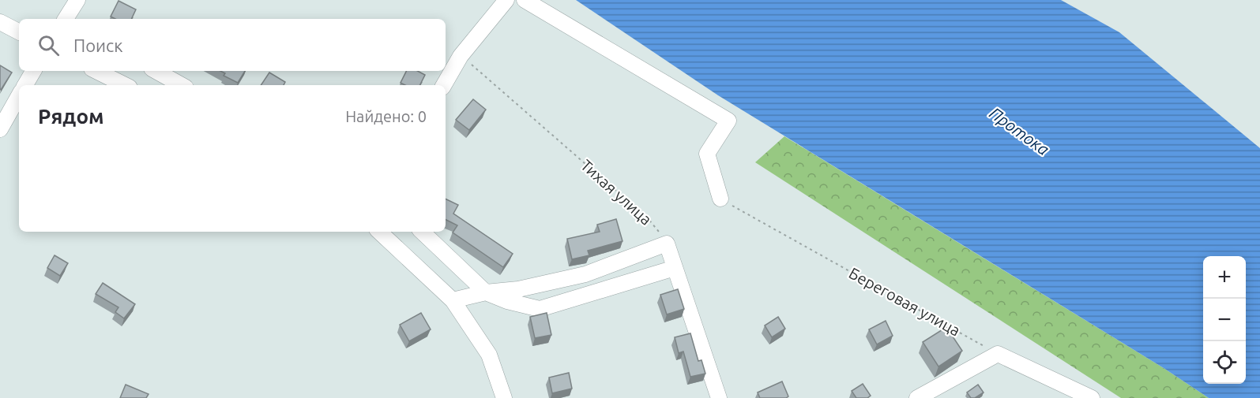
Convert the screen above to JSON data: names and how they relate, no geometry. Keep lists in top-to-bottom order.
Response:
{
  "streets": {
    "path": ["Тихая улица", "Береговая улица"]
  },
  "water": ["Протока"],
  "page": {
    "search": "Поиск",
    "heading": ["Рядом", "Найдено: 0"],
    "map_buttons": ["+", "−"]
  }
}
